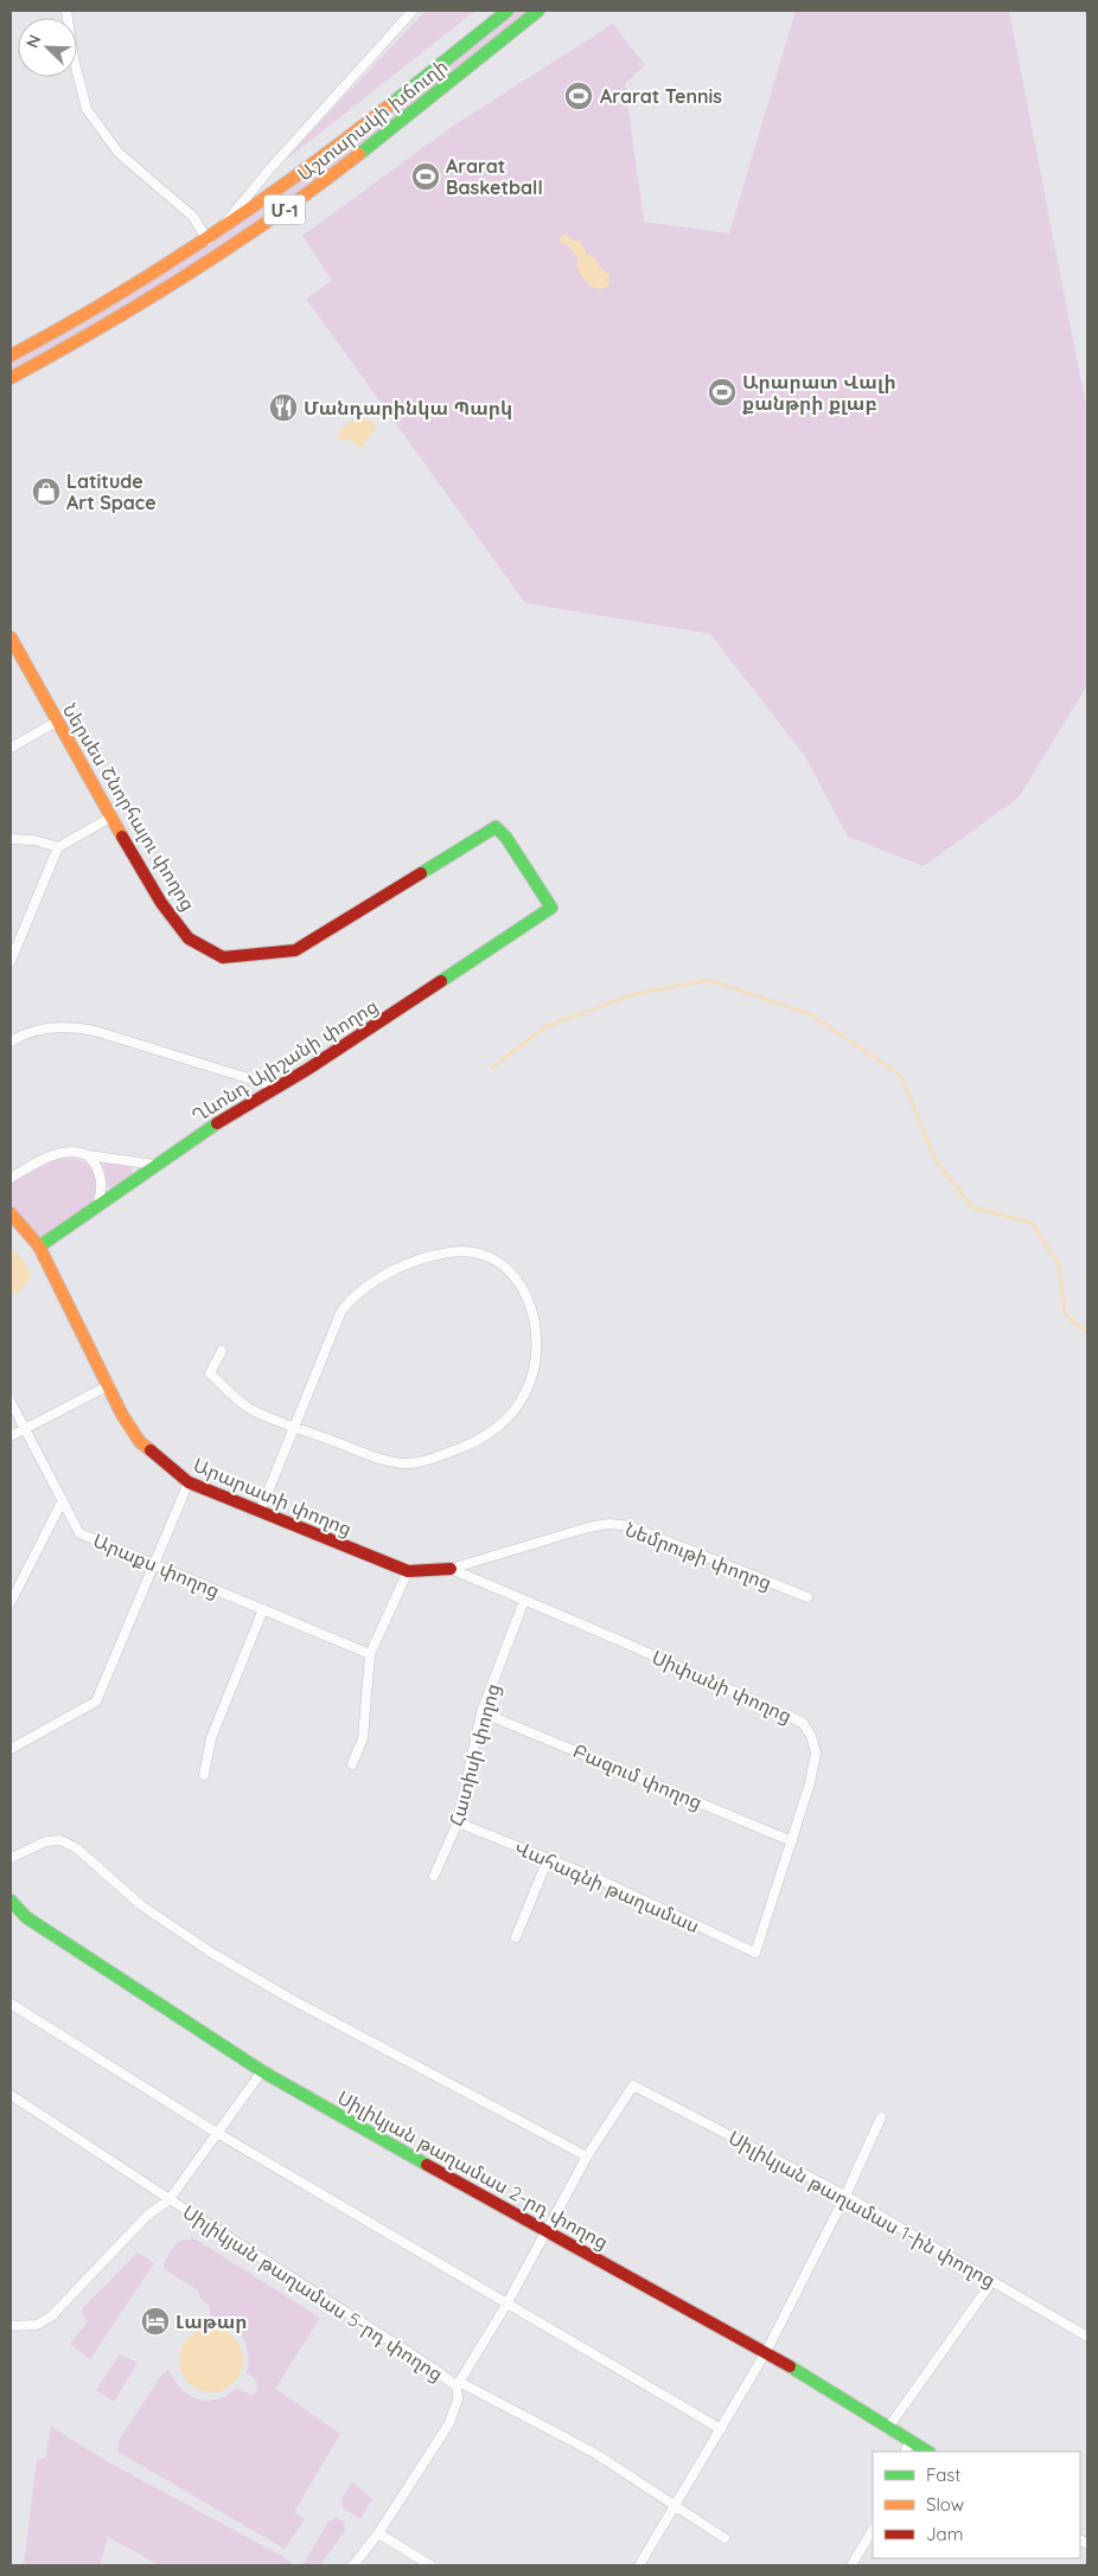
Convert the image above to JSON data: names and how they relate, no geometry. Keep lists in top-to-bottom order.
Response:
{
  "streets": {
    "main road": [
      "Աշտարակի խճուղի",
      "Մ-1",
      "Ներսես Շնորհալու փողոց",
      "Ղևոնդ Ալիշանի փողոց",
      "Արարատի փողոց",
      "Սիլիկյան թաղամաս 2-րդ փողոց"
    ],
    "street": [
      "Նեմրութի փողոց",
      "Արաքս փողոց",
      "Սիփանի փողոց",
      "Հատիսի փողոց",
      "Բազում փողոց",
      "Վահագնի թաղամաս",
      "Սիլիկյան թաղամաս 1-ին փողոց",
      "Սիլիկյան թաղամաս 5-րդ փողոց"
    ]
  },
  "crossings": [
    ["Ներսես Շնորհալու փողոց", "Ղևոնդ Ալիշանի փողոց"],
    ["Ղևոնդ Ալիշանի փողոց", "Արարատի փողոց"],
    ["Արարատի փողոց", "Նեմրութի փողոց"],
    ["Արարատի փողոց", "Սիփանի փողոց"],
    ["Նեմրութի փողոց", "Սիփանի փողոց"],
    ["Սիփանի փողոց", "Հատիսի փողոց"],
    ["Սիփանի փողոց", "Բազում փողոց"],
    ["Սիփանի փողոց", "Վահագնի թաղամաս"],
    ["Հատիսի փողոց", "Բազում փողոց"],
    ["Հատիսի փողոց", "Վահագնի թաղամաս"]
  ],
  "places": {
    "sports": ["Ararat Tennis", "Ararat Basketball", "Արարատ Վալի քանթրի քլաբ"],
    "restaurant": ["Մանդարինկա Պարկ"],
    "shop": ["Latitude Art Space"],
    "hotel": ["Լաթար"]
  },
  "legend": ["Fast", "Slow", "Jam"],
  "north": "top left"
}
